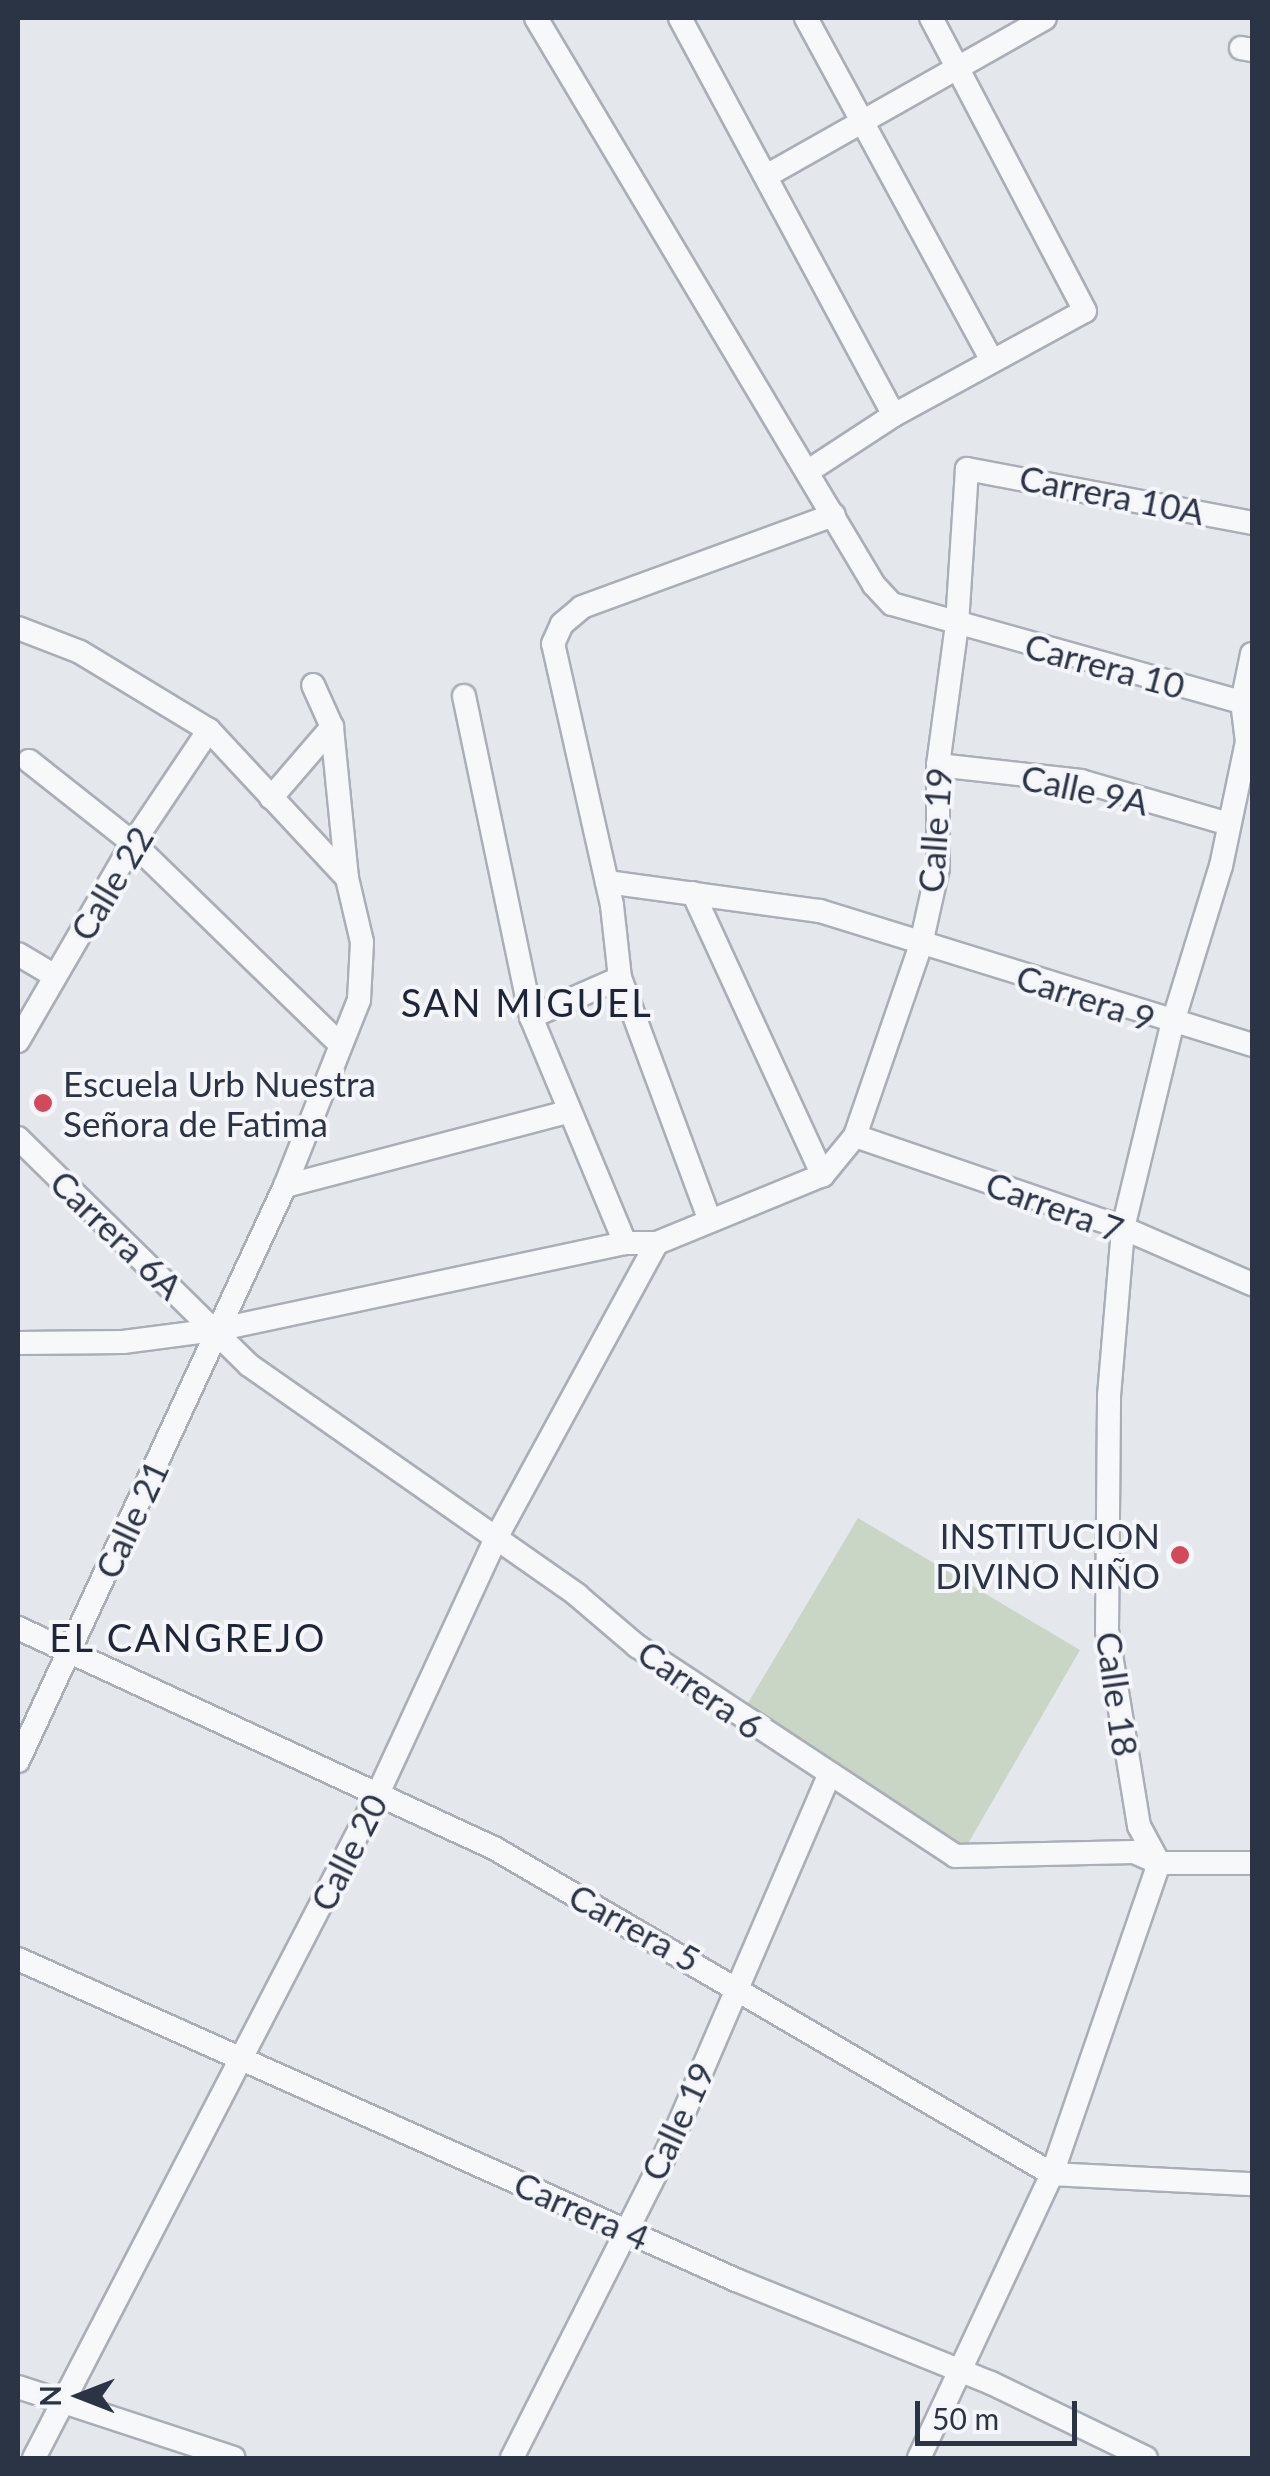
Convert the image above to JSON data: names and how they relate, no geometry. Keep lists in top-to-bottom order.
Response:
{
  "streets": {
    "street": [
      "Carrera 10A",
      "Carrera 10",
      "Calle 9A",
      "Calle 19",
      "Calle 22",
      "Carrera 9",
      "Carrera 7",
      "Carrera 6A",
      "Calle 21",
      "Carrera 6",
      "Calle 18",
      "Calle 20",
      "Carrera 5",
      "Carrera 4"
    ]
  },
  "crossings": [
    ["Carrera 10A", "Calle 19"],
    ["Carrera 10", "Calle 19"],
    ["Carrera 10", "Calle 18"],
    ["Calle 9A", "Calle 19"],
    ["Calle 9A", "Calle 18"],
    ["Calle 19", "Carrera 9"],
    ["Calle 19", "Carrera 7"],
    ["Calle 19", "Carrera 6"],
    ["Calle 19", "Carrera 5"],
    ["Calle 19", "Carrera 4"],
    ["Carrera 9", "Calle 18"],
    ["Carrera 7", "Calle 18"],
    ["Carrera 6A", "Calle 21"],
    ["Carrera 6A", "Carrera 6"],
    ["Calle 21", "Carrera 6"],
    ["Calle 21", "Carrera 5"],
    ["Carrera 6", "Calle 18"],
    ["Carrera 6", "Calle 20"],
    ["Calle 20", "Carrera 5"],
    ["Calle 20", "Carrera 4"]
  ],
  "districts": ["SAN MIGUEL", "EL CANGREJO"],
  "places": ["Escuela Urb Nuestra Señora de Fatima", "INSTITUCION DIVINO NIÑO"],
  "scale_bar": "50 m",
  "north": "left"
}
